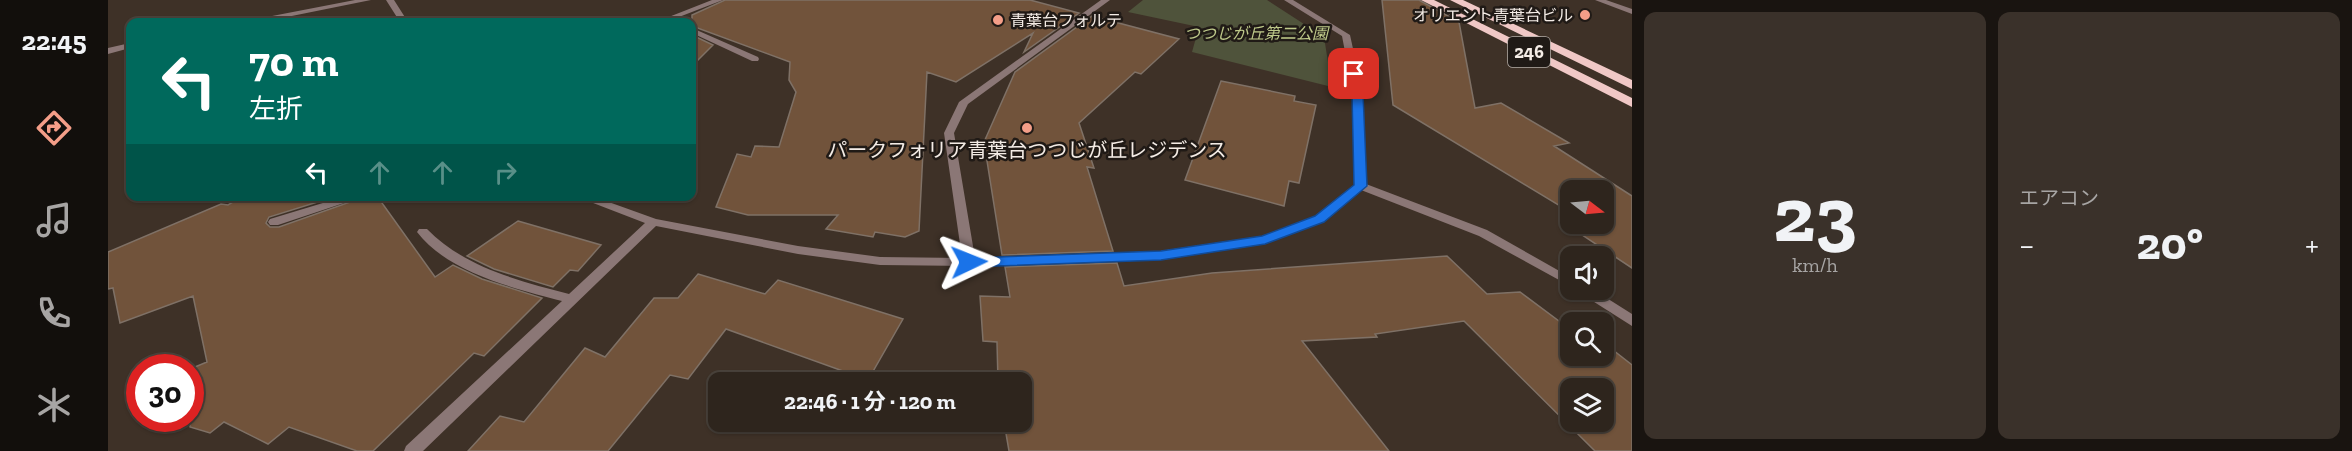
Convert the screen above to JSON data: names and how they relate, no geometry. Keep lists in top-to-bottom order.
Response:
{
  "streets": {
    "highway": ["246"]
  },
  "parks": ["つつじが丘第二公園"],
  "places": ["オリエント青葉台ビル", "青葉台フォルテ", "パークフォリア青葉台つつじが丘レジデンス"],
  "north": "right",
  "page": {
    "tabs": "22:45",
    "tile": [
      ["23", "km/h"],
      "エアコン"
    ],
    "turn": ["70 m", "左折"],
    "heat": ["−", "20°", "+"],
    "limit": "30",
    "trip": "22:46 · 1 分 · 120 m"
  }
}
